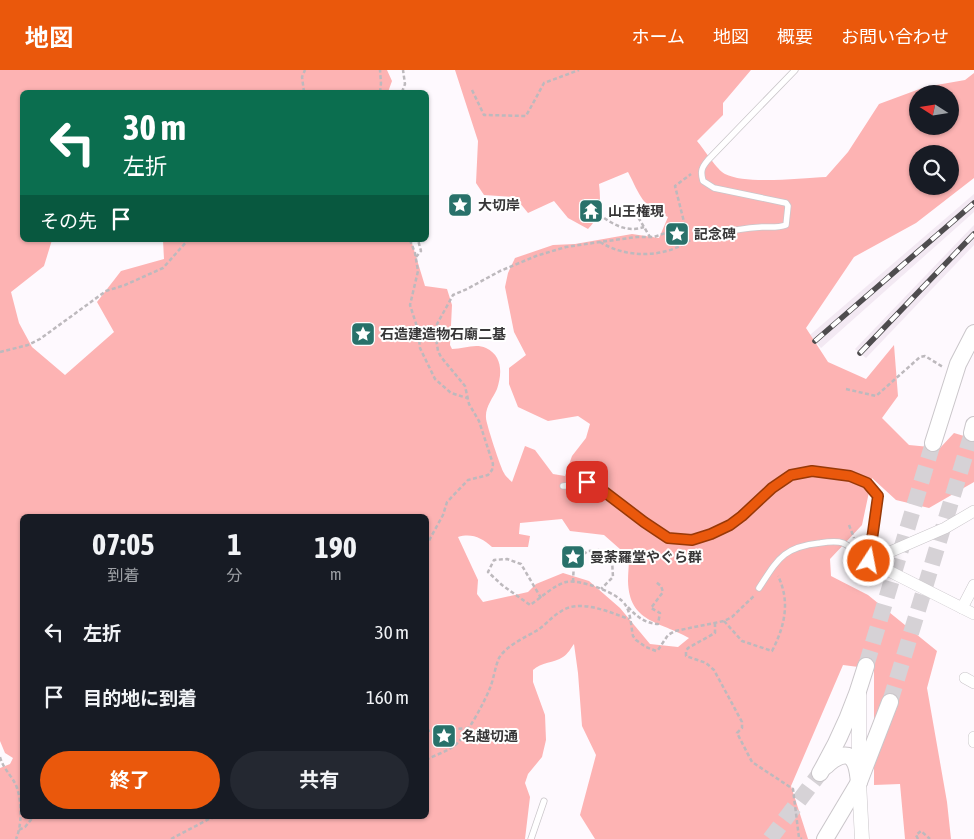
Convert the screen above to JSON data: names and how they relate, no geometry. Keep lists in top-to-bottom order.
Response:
{
  "places": {
    "place": [
      "大切岸",
      "記念碑",
      "石造建造物石廟二基",
      "曼荼羅堂やぐら群",
      "名越切通"
    ],
    "temple": ["山王権現"]
  },
  "north": "left",
  "page": {
    "header": "地図",
    "nav": [
      "ホーム",
      "地図",
      "概要",
      "お問い合わせ"
    ],
    "turn": ["30 m", "左折"],
    "then": "その先",
    "eta": [
      "07:05",
      "到着",
      "1",
      "分",
      "190",
      "m"
    ],
    "list": [
      {
        "name": "左折",
        "value": "30 m"
      },
      {
        "name": "目的地に到着",
        "value": "160 m"
      }
    ],
    "buttons": ["終了", "共有"]
  }
}
